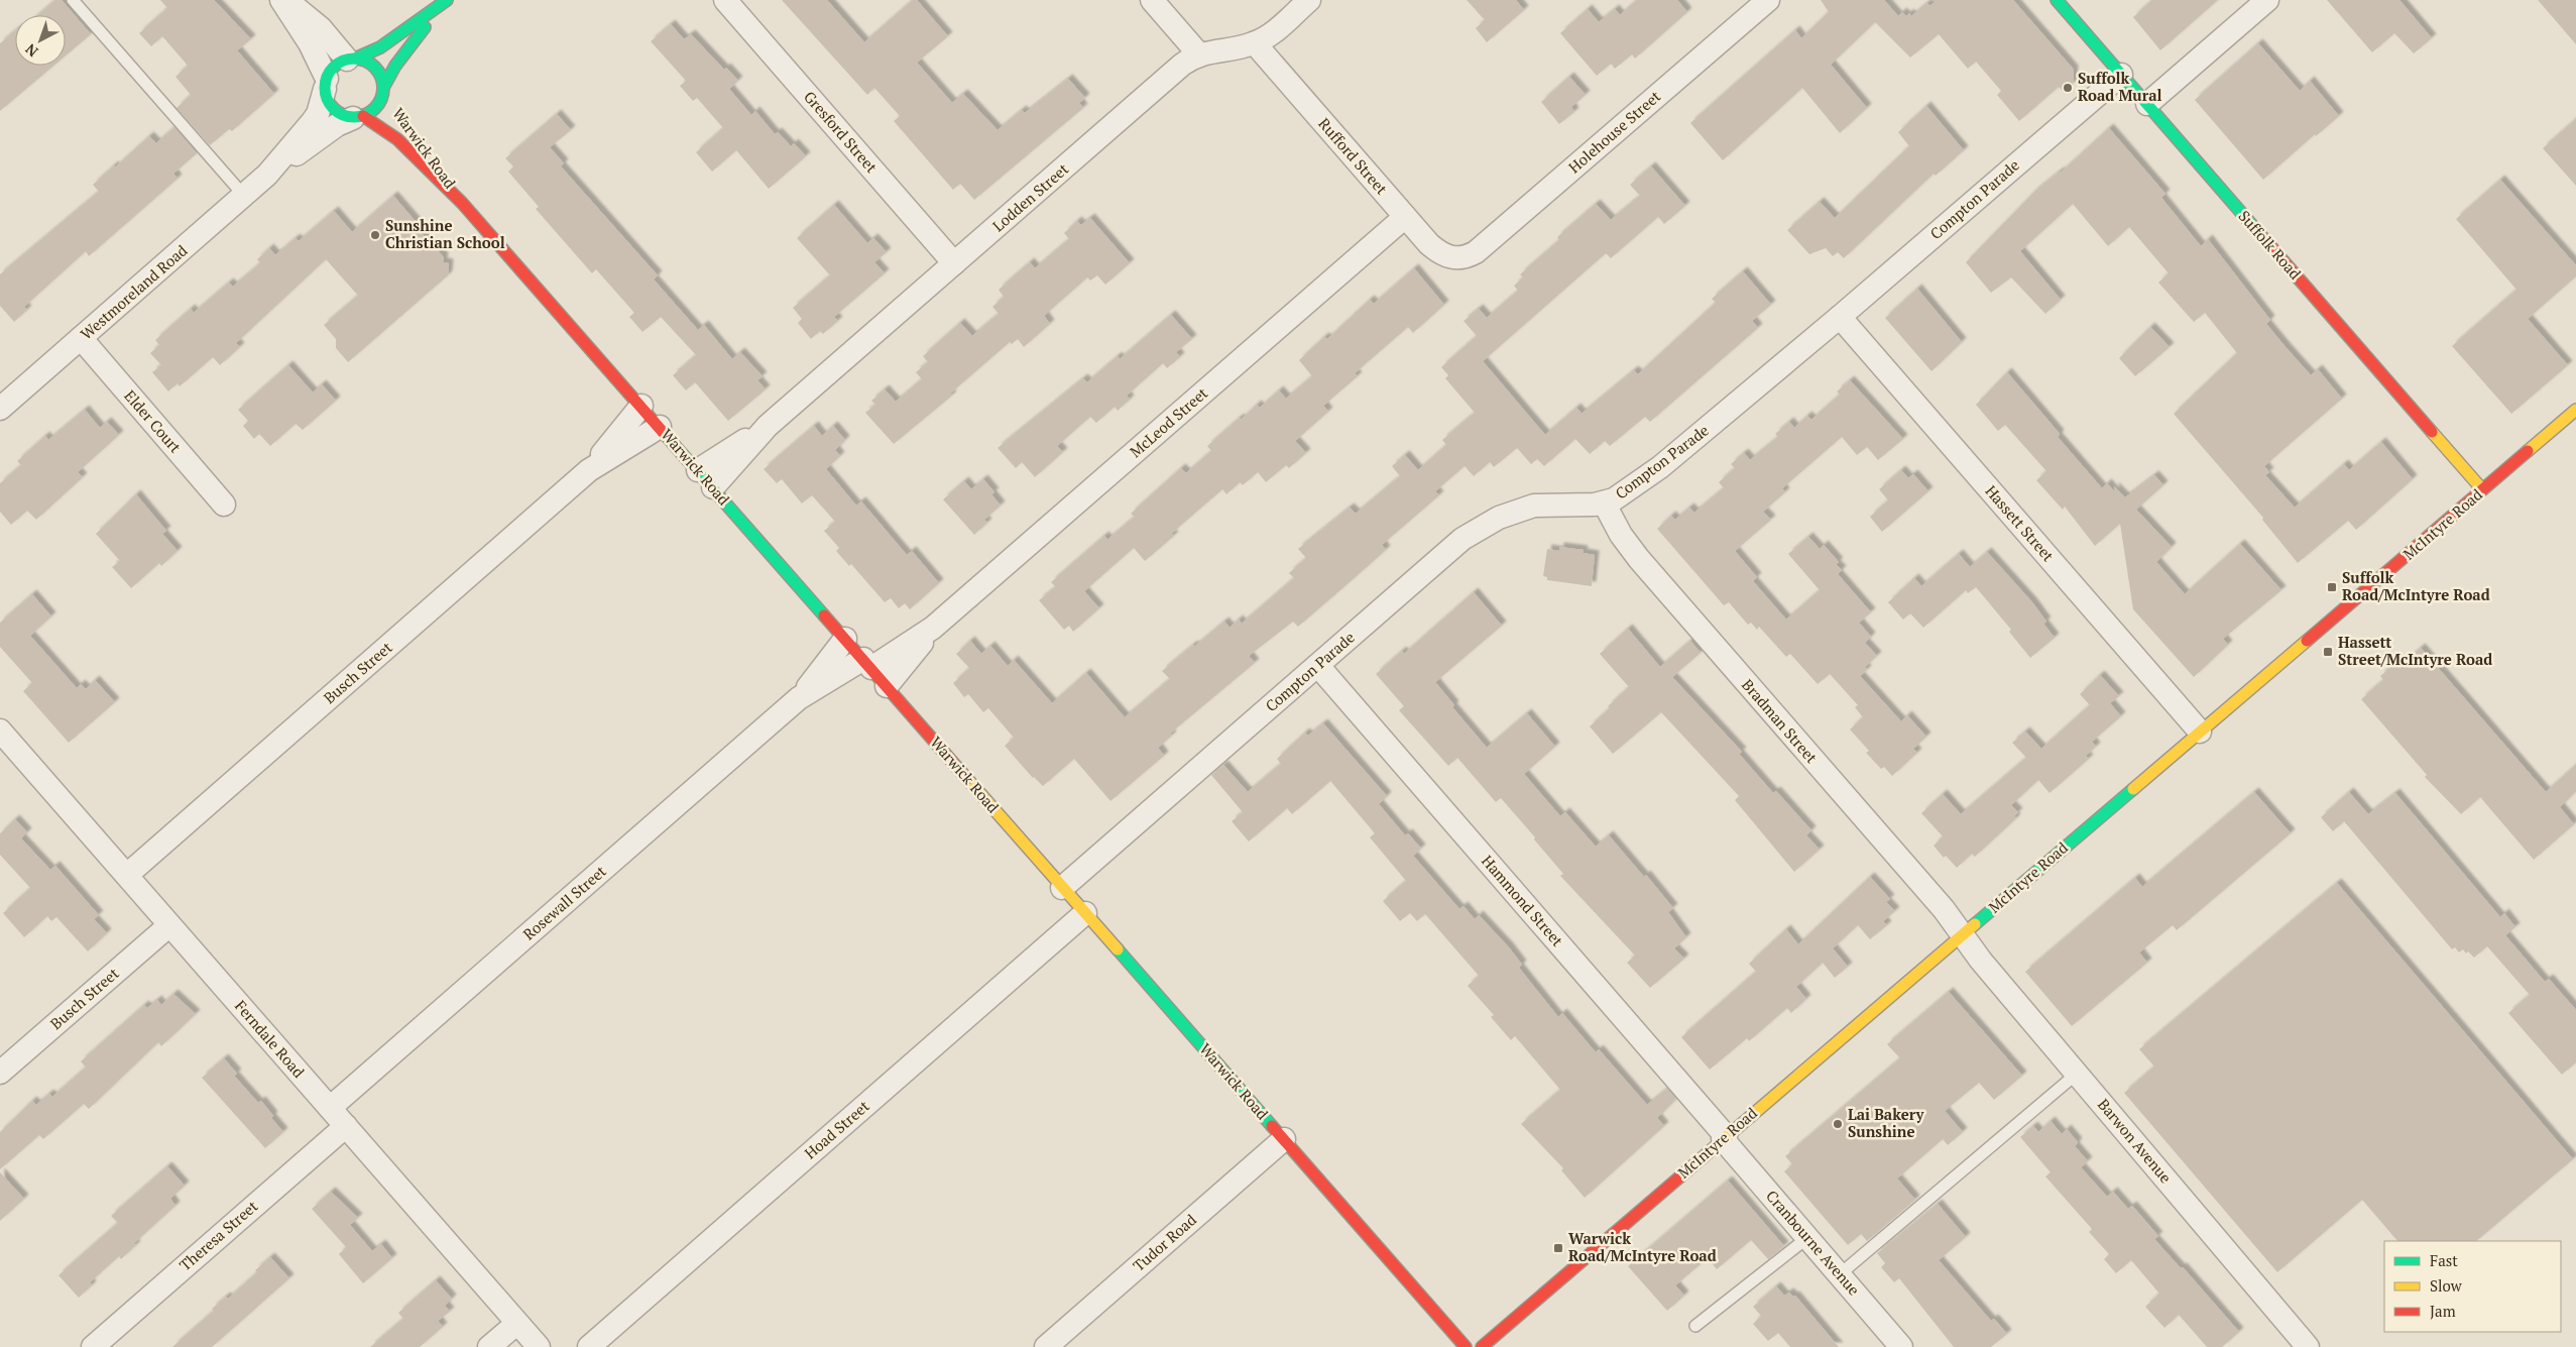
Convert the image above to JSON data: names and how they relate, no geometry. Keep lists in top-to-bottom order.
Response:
{
  "streets": {
    "street": [
      "Gresford Street",
      "Holehouse Street",
      "Warwick Road",
      "Rufford Street",
      "Lodden Street",
      "Compton Parade",
      "Suffolk Road",
      "Westmoreland Road",
      "Elder Court",
      "McLeod Street",
      "Hassett Street",
      "McIntyre Road",
      "Busch Street",
      "Bradman Street",
      "Hammond Street",
      "Rosewall Street",
      "Ferndale Road",
      "Hoad Street",
      "Barwon Avenue",
      "Theresa Street",
      "Tudor Road",
      "Cranbourne Avenue"
    ]
  },
  "crossings": [
    ["Gresford Street", "Lodden Street"],
    ["Holehouse Street", "Rufford Street"],
    ["Warwick Road", "Lodden Street"],
    ["Warwick Road", "Compton Parade"],
    ["Warwick Road", "McLeod Street"],
    ["Warwick Road", "Busch Street"],
    ["Warwick Road", "Rosewall Street"],
    ["Warwick Road", "Hoad Street"],
    ["Warwick Road", "Tudor Road"],
    ["Rufford Street", "Lodden Street"],
    ["Rufford Street", "McLeod Street"],
    ["Compton Parade", "Suffolk Road"],
    ["Compton Parade", "Hassett Street"],
    ["Compton Parade", "Bradman Street"],
    ["Compton Parade", "Hammond Street"],
    ["Suffolk Road", "McIntyre Road"],
    ["Westmoreland Road", "Elder Court"],
    ["McLeod Street", "Rosewall Street"],
    ["Hassett Street", "McIntyre Road"],
    ["McIntyre Road", "Bradman Street"],
    ["McIntyre Road", "Hammond Street"],
    ["McIntyre Road", "Barwon Avenue"],
    ["McIntyre Road", "Cranbourne Avenue"],
    ["Busch Street", "Ferndale Road"],
    ["Bradman Street", "Barwon Avenue"],
    ["Hammond Street", "Cranbourne Avenue"],
    ["Rosewall Street", "Ferndale Road"],
    ["Ferndale Road", "Theresa Street"]
  ],
  "places": {
    "other": ["Suffolk Road Mural", "Sunshine Christian School", "Lai Bakery Sunshine"],
    "transit": ["Suffolk Road/McIntyre Road", "Hassett Street/McIntyre Road", "Warwick Road/McIntyre Road"]
  },
  "legend": ["Fast", "Slow", "Jam"],
  "north": "bottom left"
}
